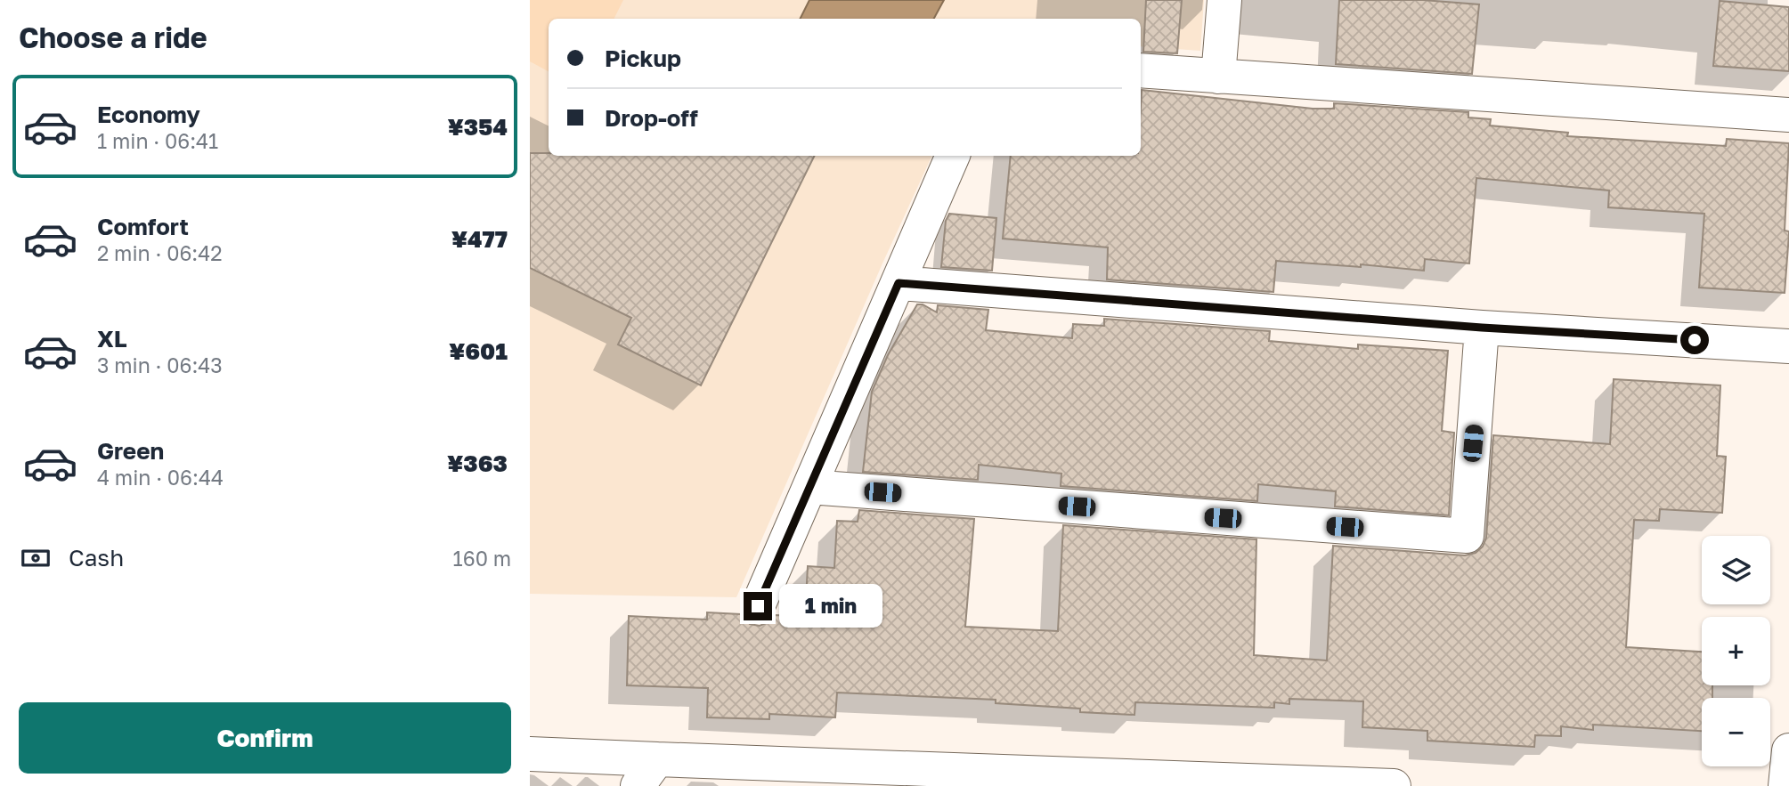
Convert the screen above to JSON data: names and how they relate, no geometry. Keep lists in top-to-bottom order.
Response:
{
  "page": {
    "heading": "Choose a ride",
    "banner": ["Pickup", "Drop-off"],
    "list": [
      {
        "name": "Economy",
        "note": "1 min · 06:41",
        "value": "¥354"
      },
      {
        "name": "Comfort",
        "note": "2 min · 06:42",
        "value": "¥477"
      },
      {
        "name": "XL",
        "note": "3 min · 06:43",
        "value": "¥601"
      },
      {
        "name": "Green",
        "note": "4 min · 06:44",
        "value": "¥363"
      }
    ],
    "pay": ["Cash", "160 m"],
    "map_buttons": ["+", "−"],
    "bubble": "1 min",
    "buttons": "Confirm"
  }
}
